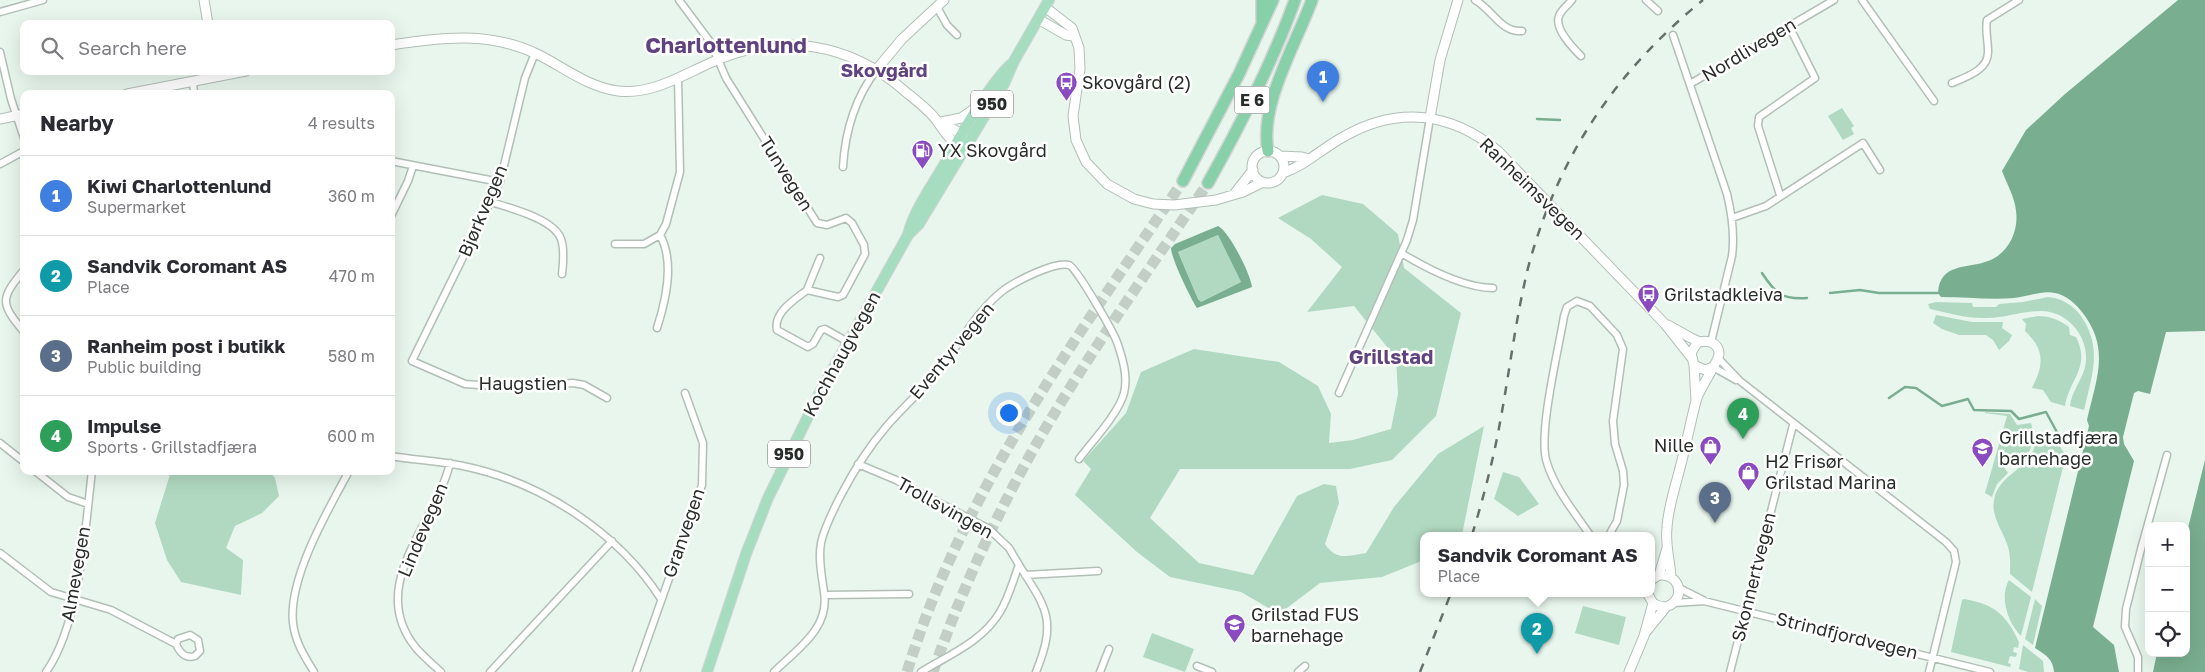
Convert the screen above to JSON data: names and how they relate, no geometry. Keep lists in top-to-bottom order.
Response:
{
  "streets": {
    "highway": ["E 6"],
    "main road": ["950", "Kochhaugvegen"],
    "street": [
      "Nordlivegen",
      "Tunvegen",
      "Ranheimsvegen",
      "Bjørkvegen",
      "Eventyrvegen",
      "Haugstien",
      "Trollsvingen",
      "Lindevegen",
      "Granvegen",
      "Almevegen",
      "Skonnertvegen",
      "Strindfjordvegen"
    ]
  },
  "crossings": [
    ["E 6", "Ranheimsvegen"],
    ["Bjørkvegen", "Haugstien"],
    ["Eventyrvegen", "Trollsvingen"],
    ["Skonnertvegen", "Strindfjordvegen"]
  ],
  "districts": ["Charlottenlund", "Skovgård", "Grillstad"],
  "places": {
    "bus stop": ["Skovgård (2)", "Grilstadkleiva"],
    "fuel station": ["YX Skovgård"],
    "shop": ["Nille", "H2 Frisør Grilstad Marina"],
    "school or university": ["Grillstadfjæra barnehage", "Grilstad FUS barnehage"]
  },
  "page": {
    "search": "Search here",
    "pins": [
      "1",
      "4",
      "3",
      "2"
    ],
    "heading": ["Nearby", "4 results"],
    "list": [
      {
        "mark": "1",
        "name": "Kiwi Charlottenlund",
        "note": "Supermarket",
        "value": "360 m"
      },
      {
        "mark": "2",
        "name": "Sandvik Coromant AS",
        "note": "Place",
        "value": "470 m"
      },
      {
        "mark": "3",
        "name": "Ranheim post i butikk",
        "note": "Public building",
        "value": "580 m"
      },
      {
        "mark": "4",
        "name": "Impulse",
        "note": "Sports · Grillstadfjæra",
        "value": "600 m"
      }
    ],
    "map_buttons": ["+", "−"],
    "popup": ["Sandvik Coromant AS", "Place"]
  }
}
